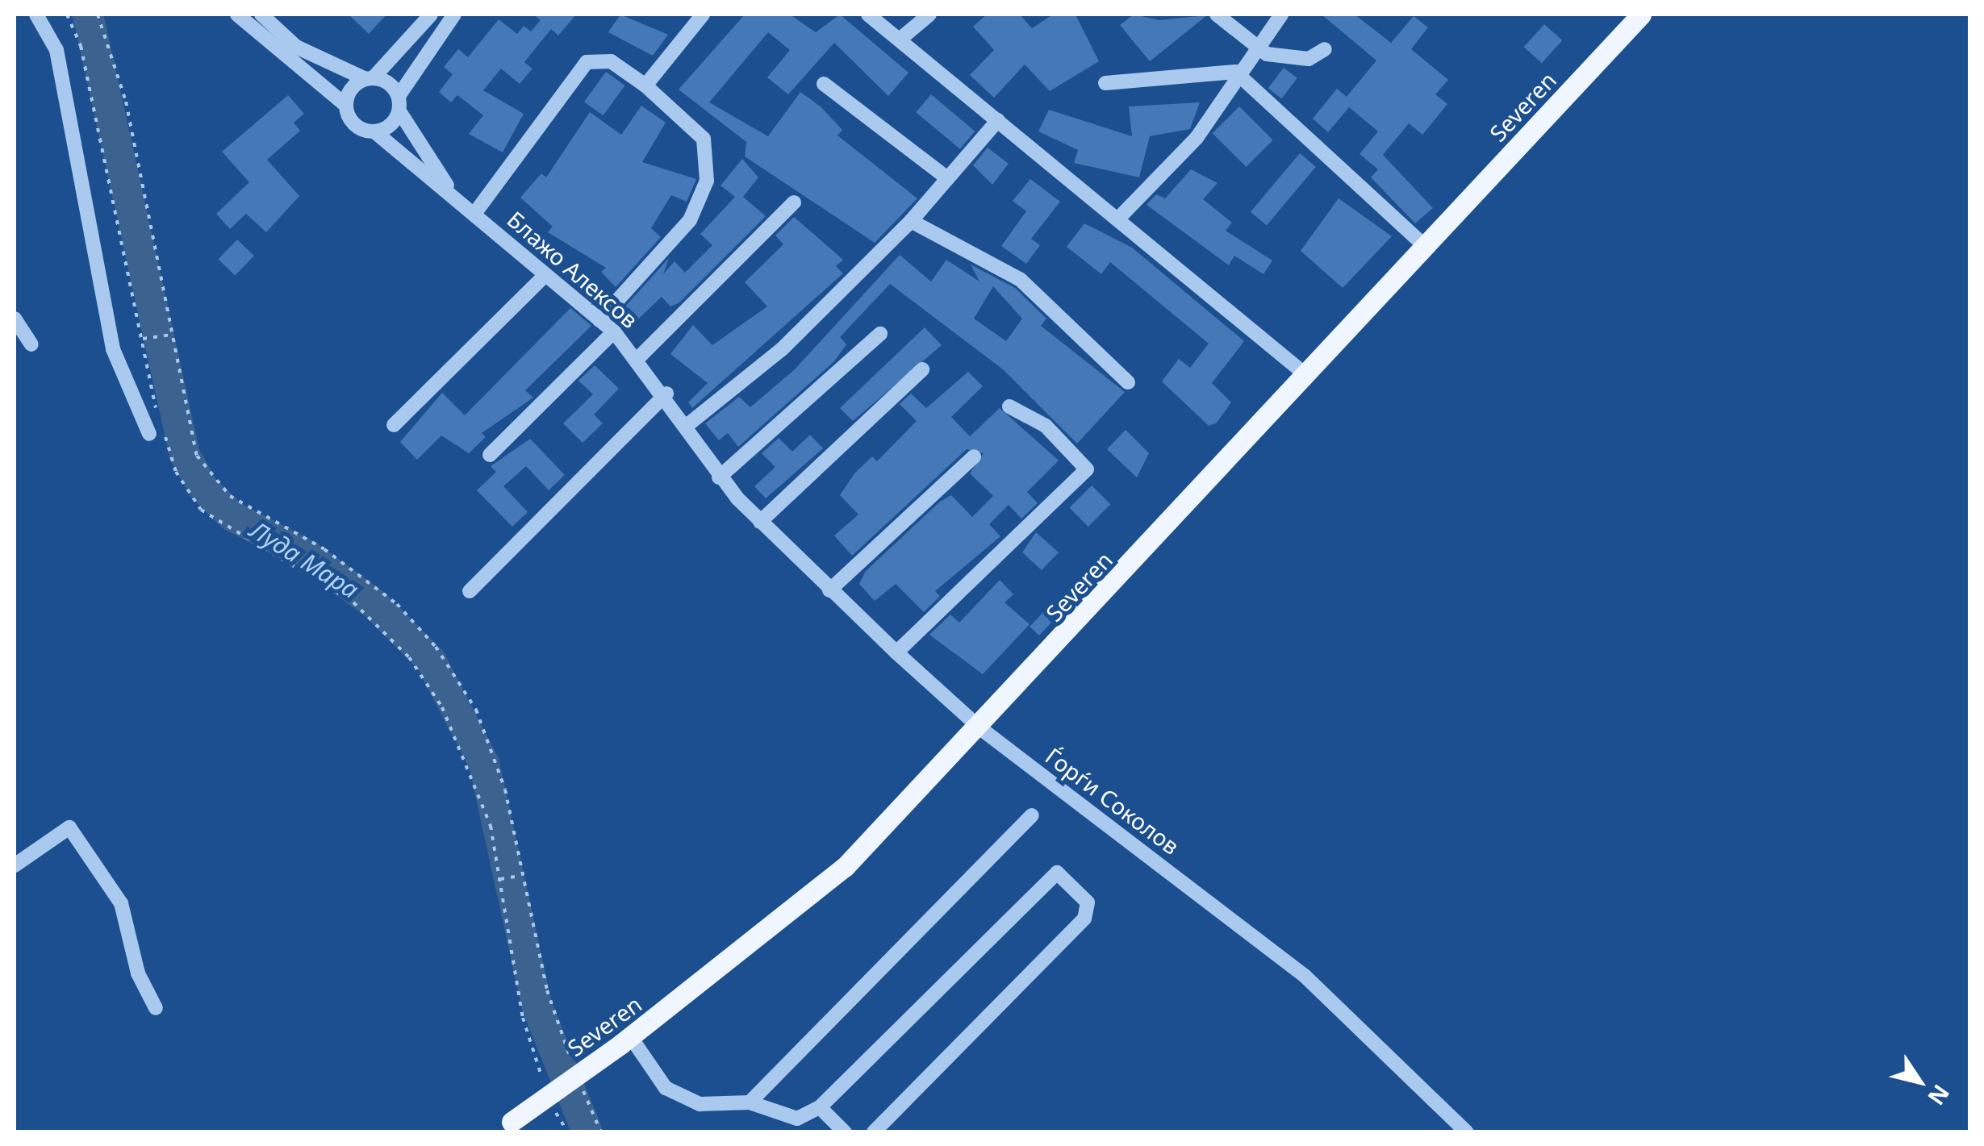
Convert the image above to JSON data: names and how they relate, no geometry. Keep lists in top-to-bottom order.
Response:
{
  "streets": {
    "main road": ["Severen"],
    "street": ["Блажо Алексов", "Ѓорѓи Соколов"]
  },
  "crossings": [
    ["Severen", "Ѓорѓи Соколов"],
    ["Блажо Алексов", "Ѓорѓи Соколов"]
  ],
  "water": ["Луда Мара"],
  "north": "bottom right"
}
